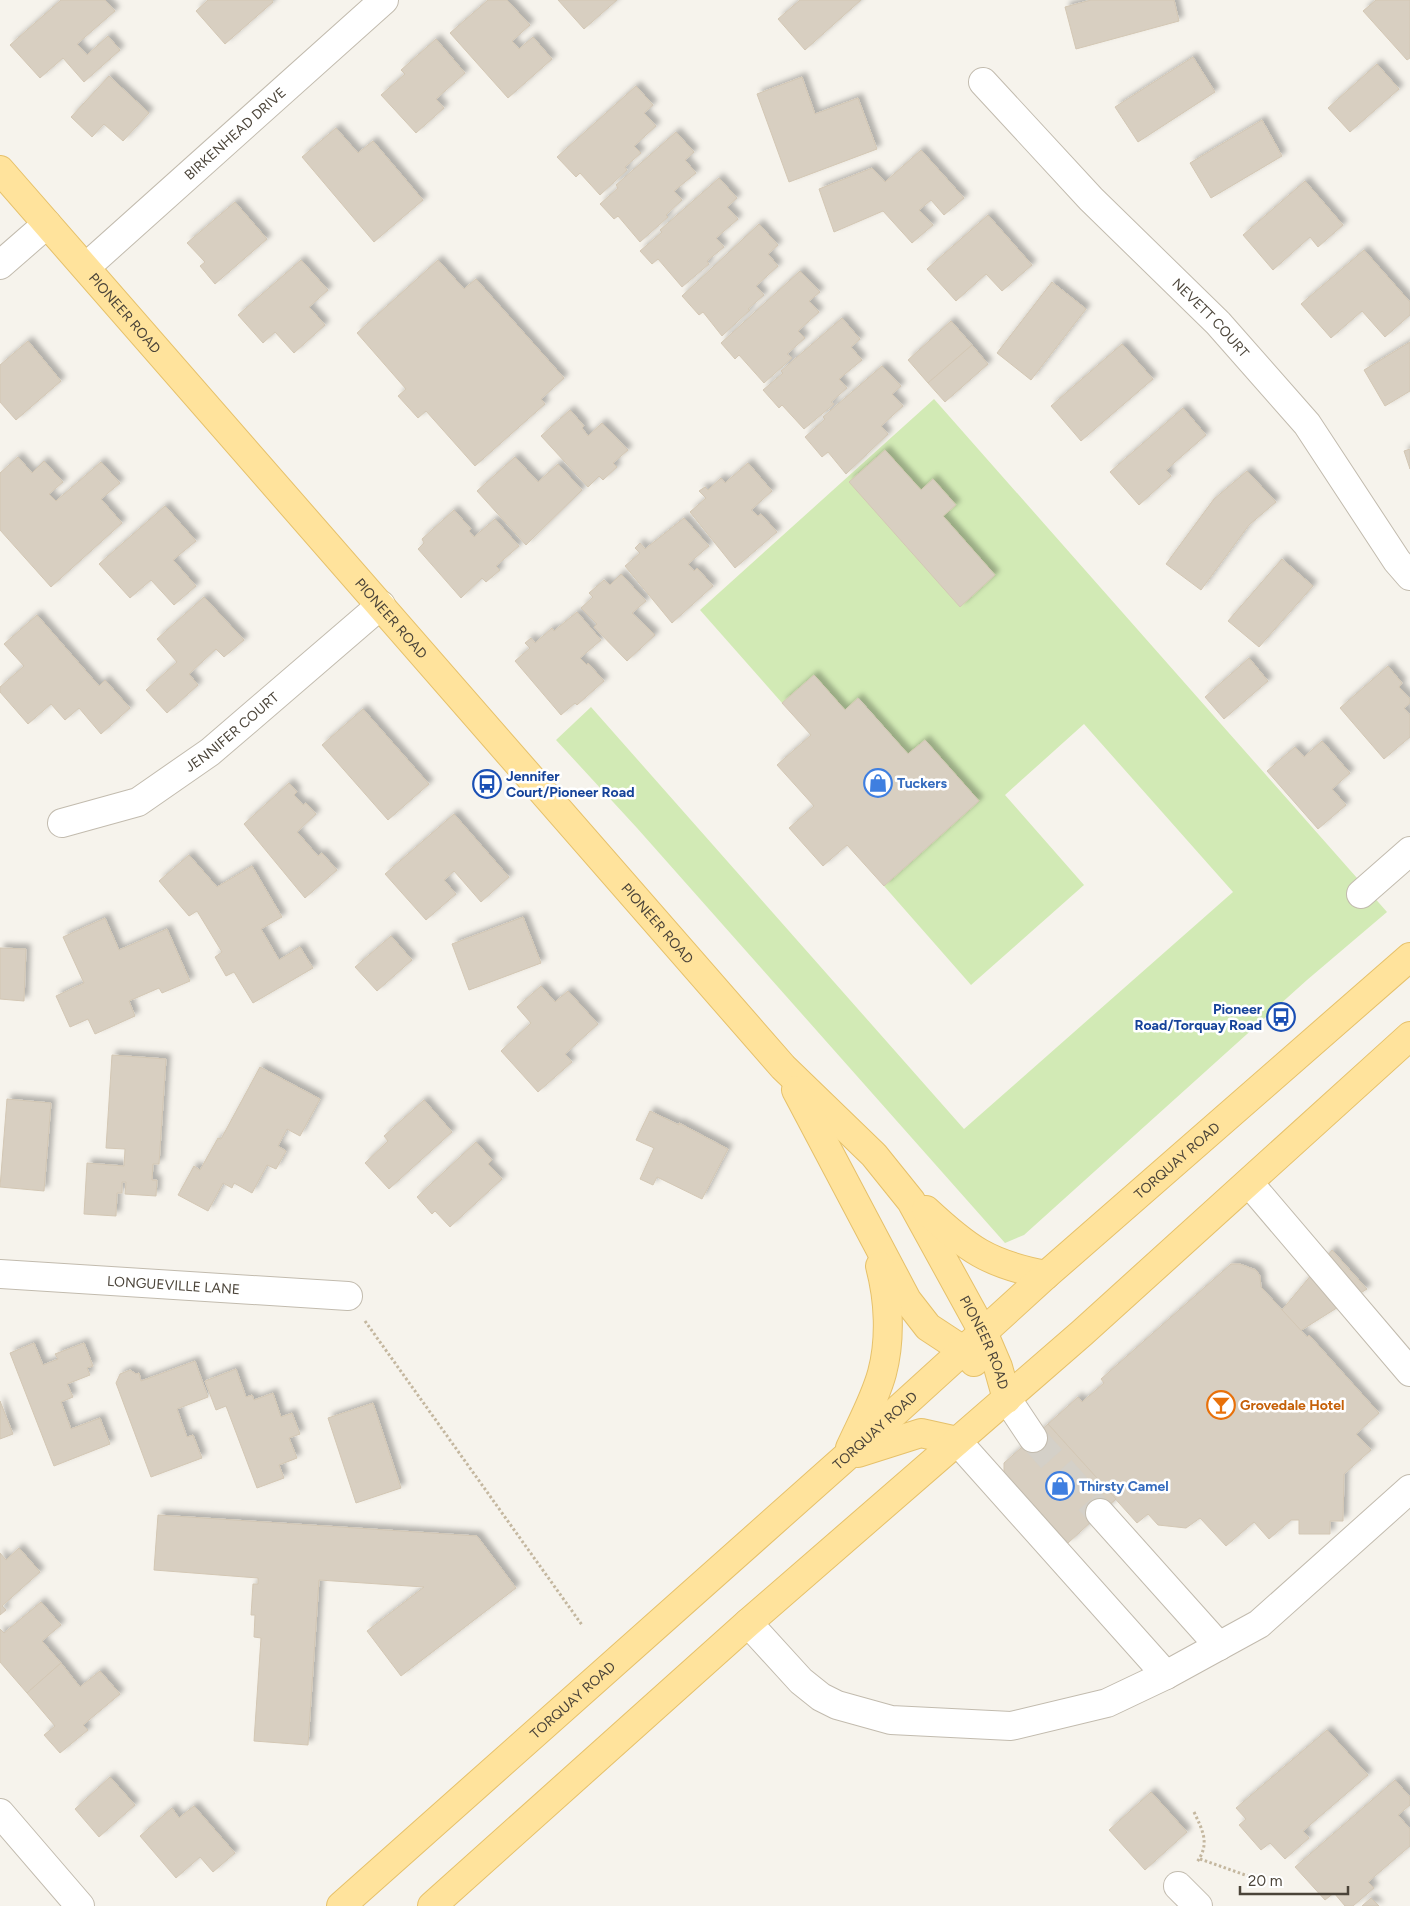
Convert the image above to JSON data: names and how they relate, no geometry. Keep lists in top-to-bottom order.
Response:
{
  "streets": {
    "main road": ["PIONEER ROAD", "TORQUAY ROAD"],
    "street": [
      "BIRKENHEAD DRIVE",
      "NEVETT COURT",
      "JENNIFER COURT",
      "LONGUEVILLE LANE"
    ]
  },
  "crossings": [
    ["BIRKENHEAD DRIVE", "PIONEER ROAD"],
    ["PIONEER ROAD", "JENNIFER COURT"],
    ["PIONEER ROAD", "TORQUAY ROAD"]
  ],
  "places": {
    "shop": ["Tuckers", "Thirsty Camel"],
    "bus stop": ["Jennifer Court/Pioneer Road", "Pioneer Road/Torquay Road"],
    "bar": ["Grovedale Hotel"]
  },
  "scale_bar": "20 m"
}
